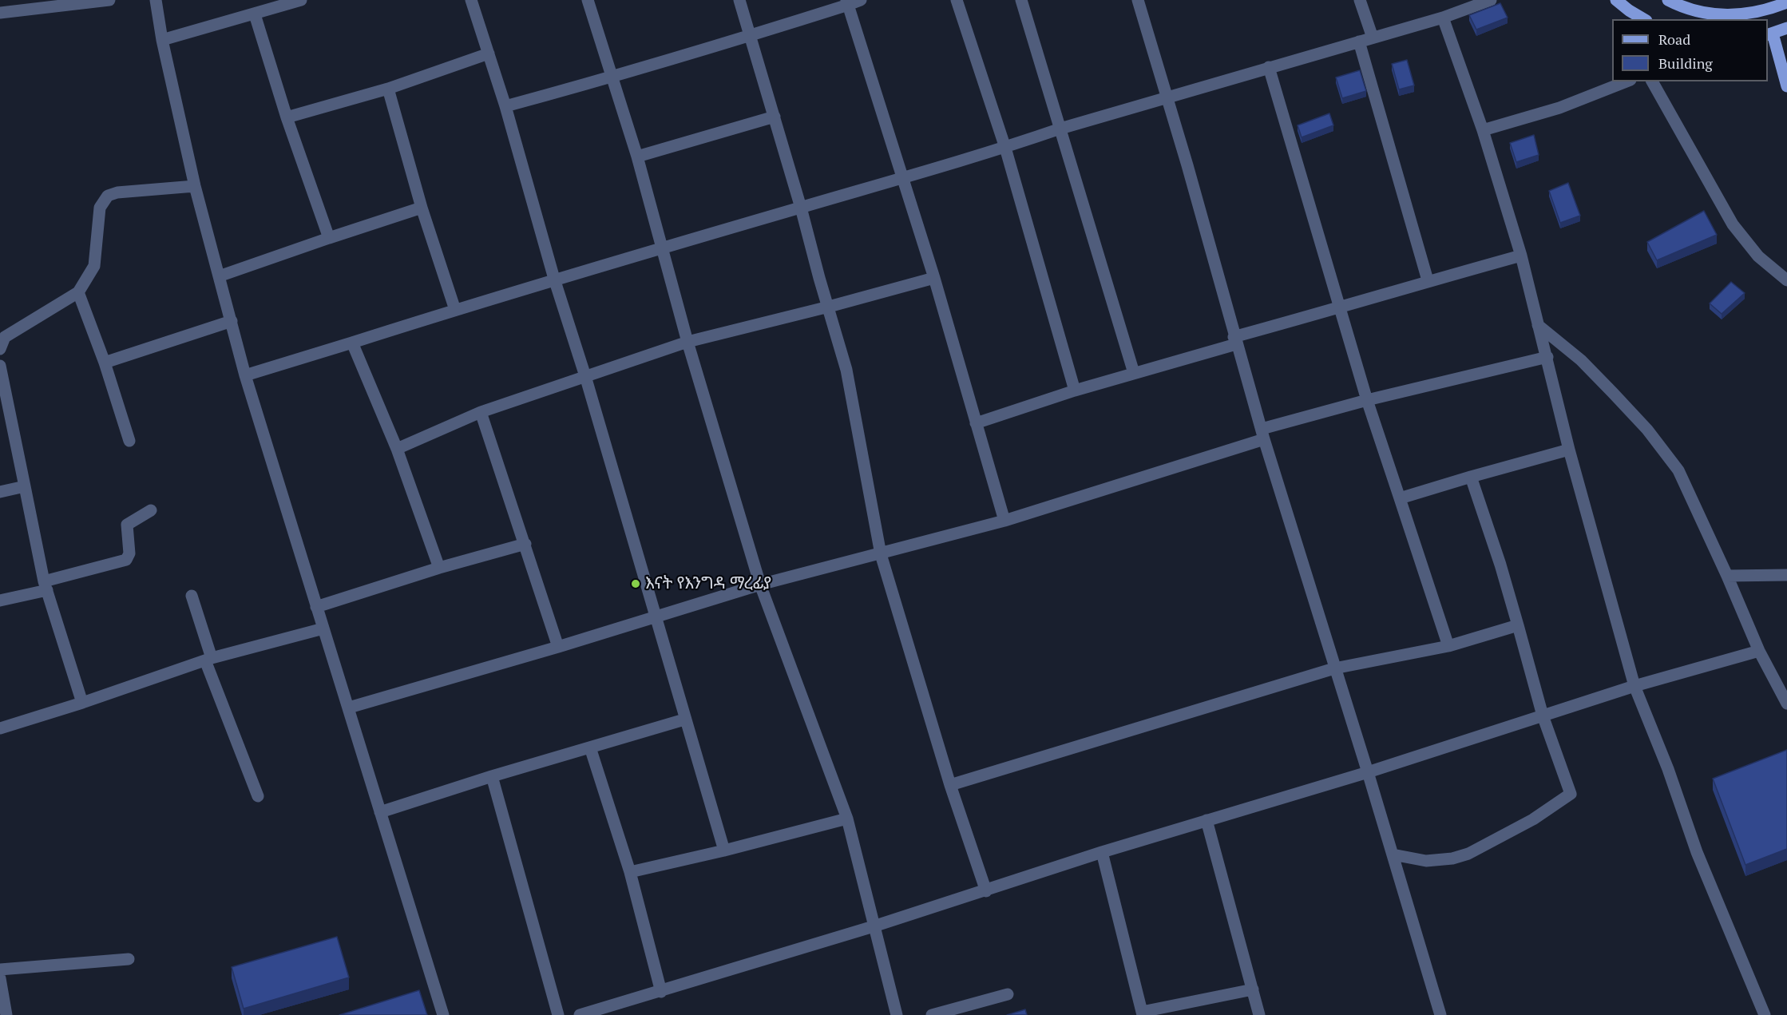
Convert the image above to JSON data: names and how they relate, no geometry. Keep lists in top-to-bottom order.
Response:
{
  "places": ["እናት የእንግዳ ማረፊያ"],
  "legend": ["Road", "Building"]
}
